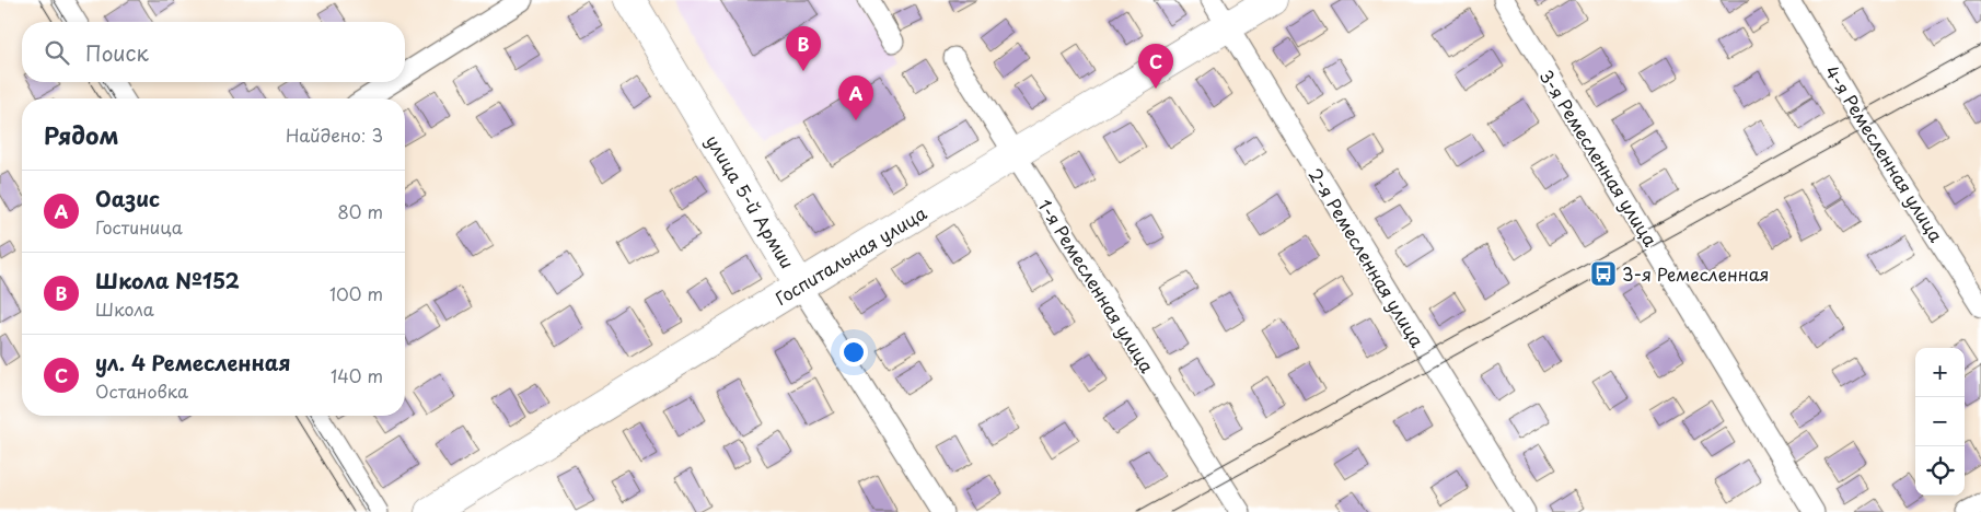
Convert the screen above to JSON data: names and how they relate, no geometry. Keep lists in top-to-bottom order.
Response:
{
  "streets": {
    "main road": ["улица 5-й Армии", "Госпитальная улица"],
    "street": [
      "4-я Ремесленная улица",
      "3-я Ремесленная улица",
      "2-я Ремесленная улица",
      "1-я Ремесленная улица"
    ]
  },
  "crossings": [
    ["улица 5-й Армии", "Госпитальная улица"],
    ["Госпитальная улица", "2-я Ремесленная улица"],
    ["Госпитальная улица", "1-я Ремесленная улица"]
  ],
  "places": {
    "bus stop": ["3-я Ремесленная"]
  },
  "page": {
    "search": "Поиск",
    "pins": ["B", "C", "A"],
    "heading": ["Рядом", "Найдено: 3"],
    "list": [
      {
        "mark": "A",
        "name": "Оазис",
        "note": "Гостиница",
        "value": "80 m"
      },
      {
        "mark": "B",
        "name": "Школа №152",
        "note": "Школа",
        "value": "100 m"
      },
      {
        "mark": "C",
        "name": "ул. 4 Ремесленная",
        "note": "Остановка",
        "value": "140 m"
      }
    ],
    "map_buttons": ["+", "−"]
  }
}
